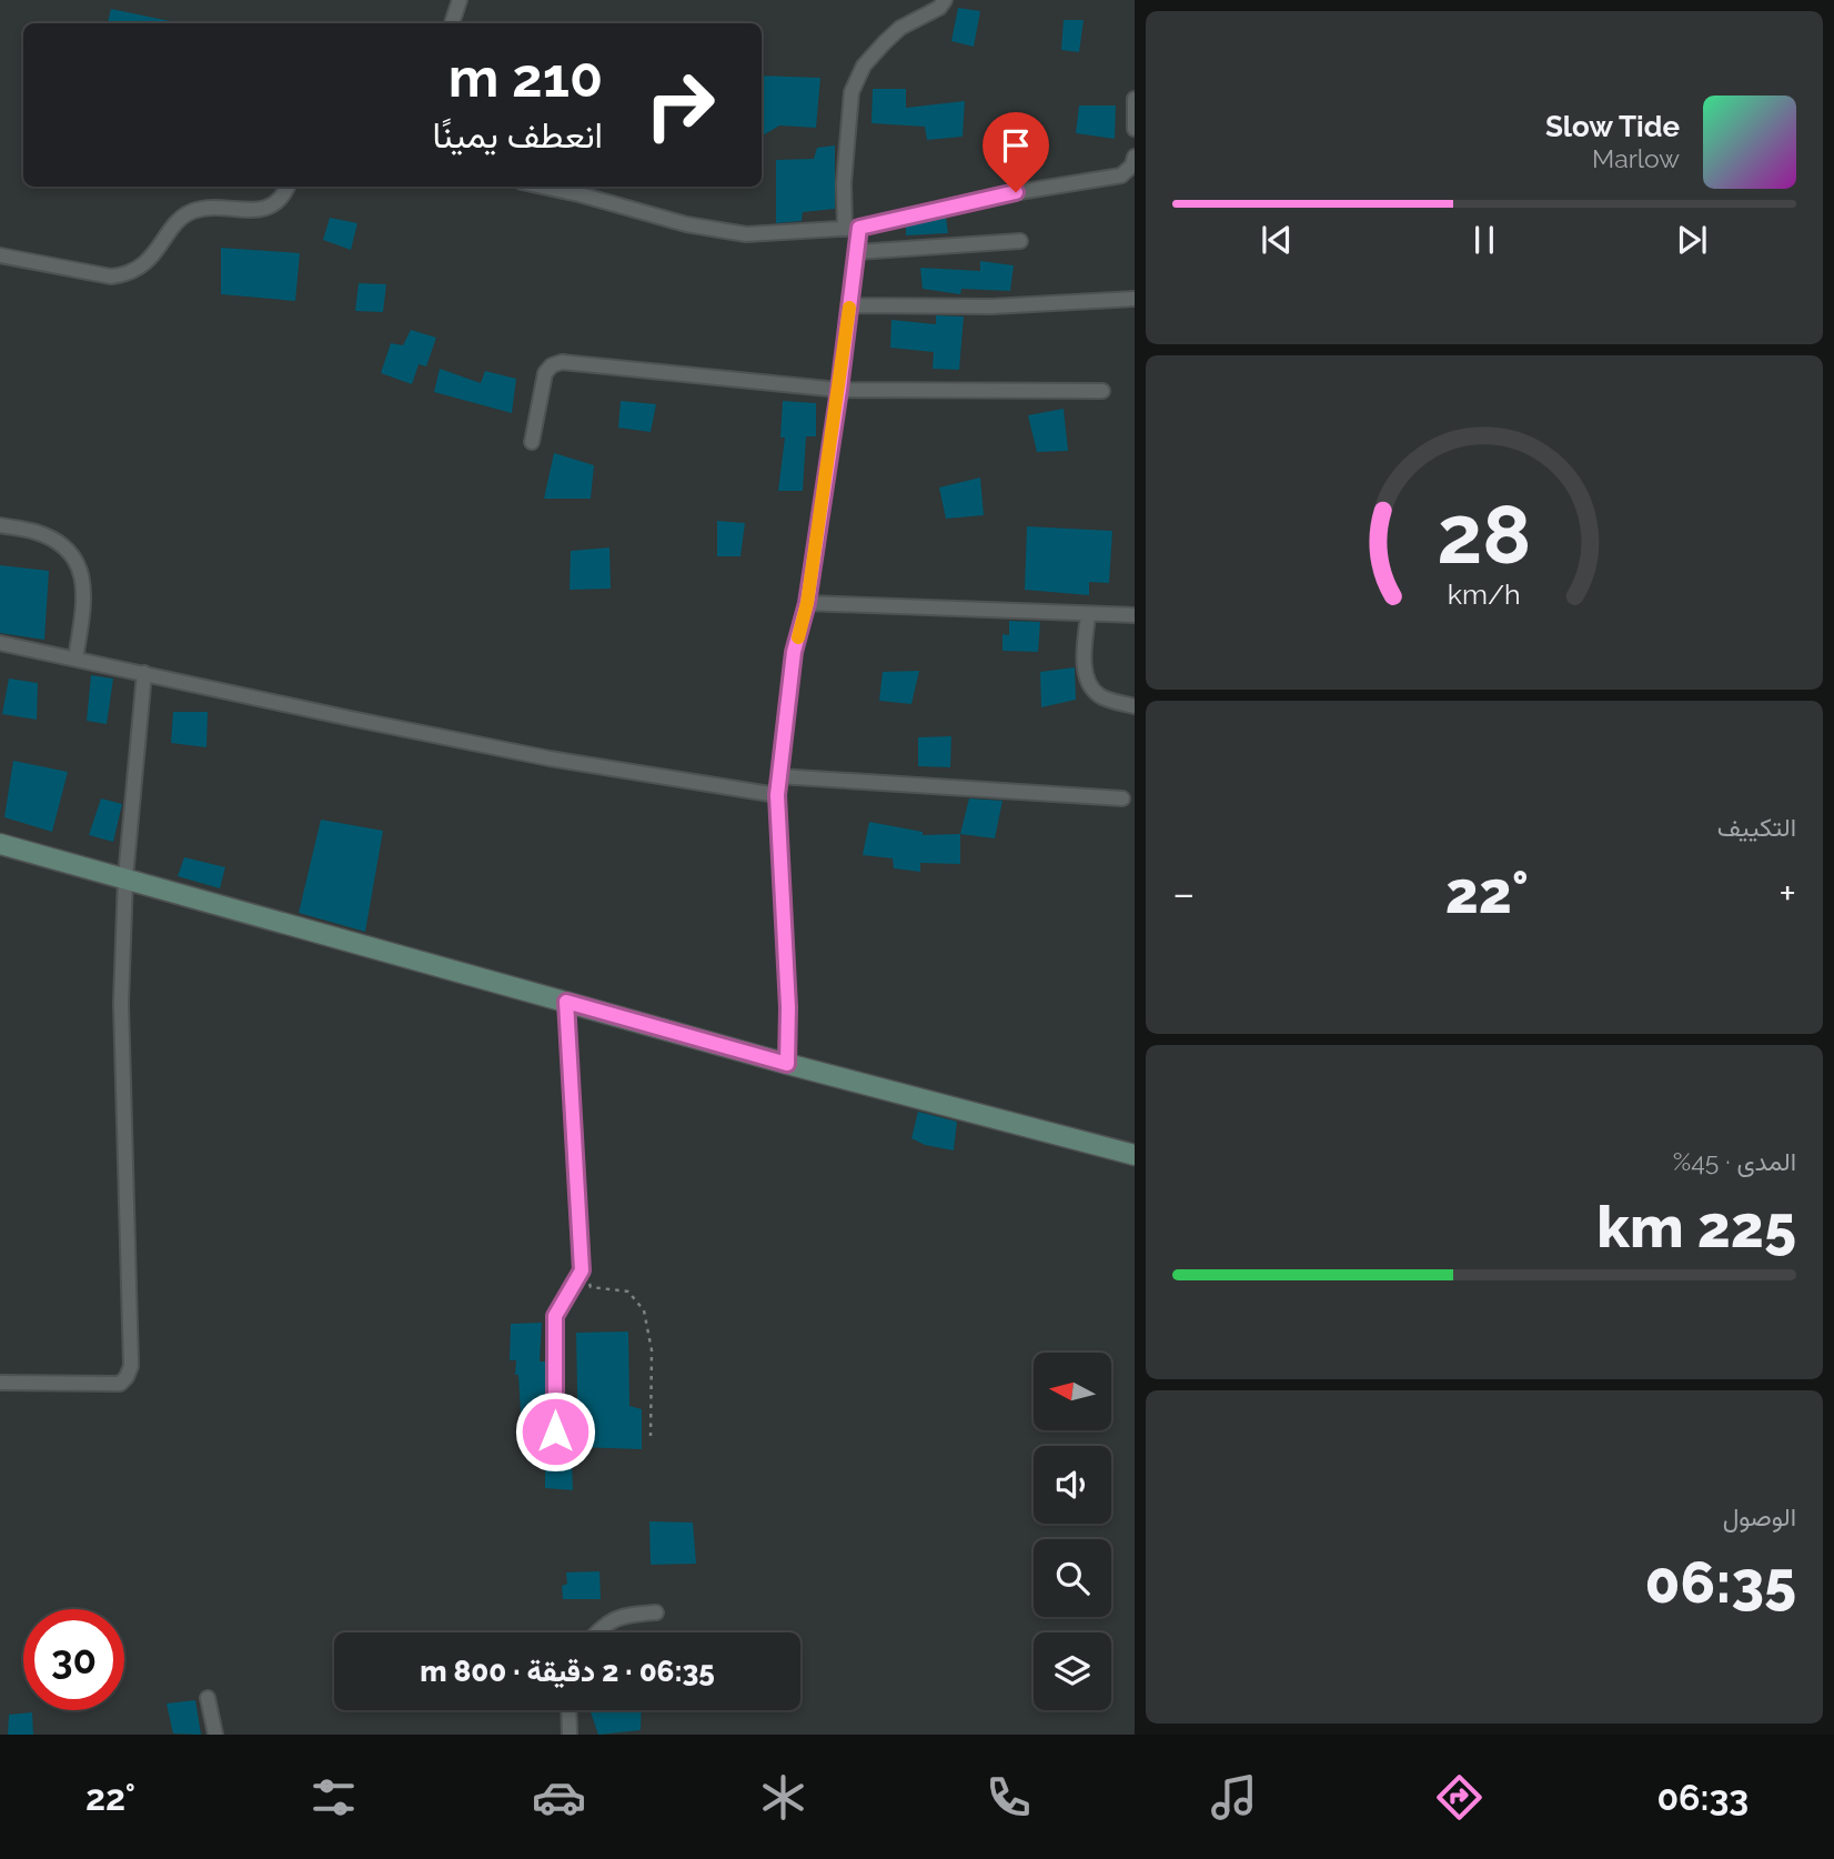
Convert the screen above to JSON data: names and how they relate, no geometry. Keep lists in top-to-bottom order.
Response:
{
  "north": "left",
  "page": {
    "turn": ["210 m", "انعطف يمينًا"],
    "song": ["Slow Tide", "Marlow"],
    "tile": [
      "التكييف",
      ["المدى · 45%", "225 km"],
      ["الوصول", "06:35"]
    ],
    "heat": ["−", "22°", "+"],
    "limit": "30",
    "trip": "06:35 · 2 دقيقة · 800 m",
    "tabs": ["06:33", "22°"],
    "gauge": ["28", "km/h"]
  }
}
